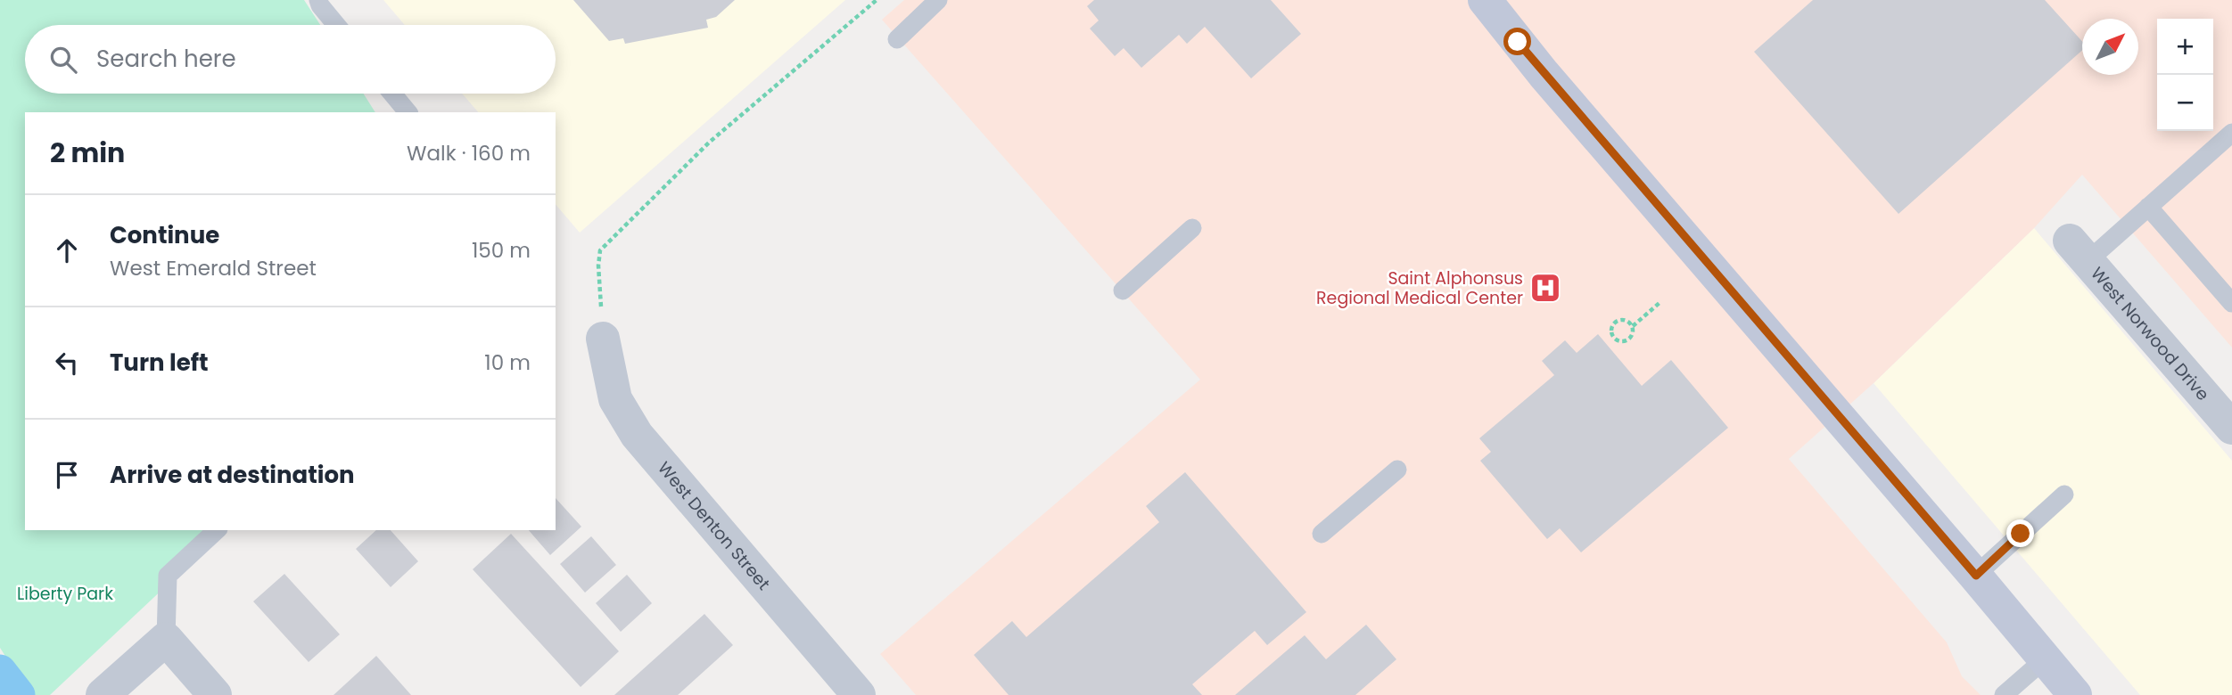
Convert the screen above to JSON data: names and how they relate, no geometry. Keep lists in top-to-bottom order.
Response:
{
  "streets": {
    "street": ["West Norwood Drive", "West Denton Street"]
  },
  "parks": ["Liberty Park"],
  "places": {
    "hospital": ["Saint Alphonsus Regional Medical Center"]
  },
  "north": "top right",
  "page": {
    "map_buttons": ["+", "−"],
    "search": "Search here",
    "heading": ["2 min", "Walk · 160 m"],
    "list": [
      ["Continue", "West Emerald Street", "150 m"],
      ["Turn left", "10 m"],
      "Arrive at destination"
    ]
  }
}
